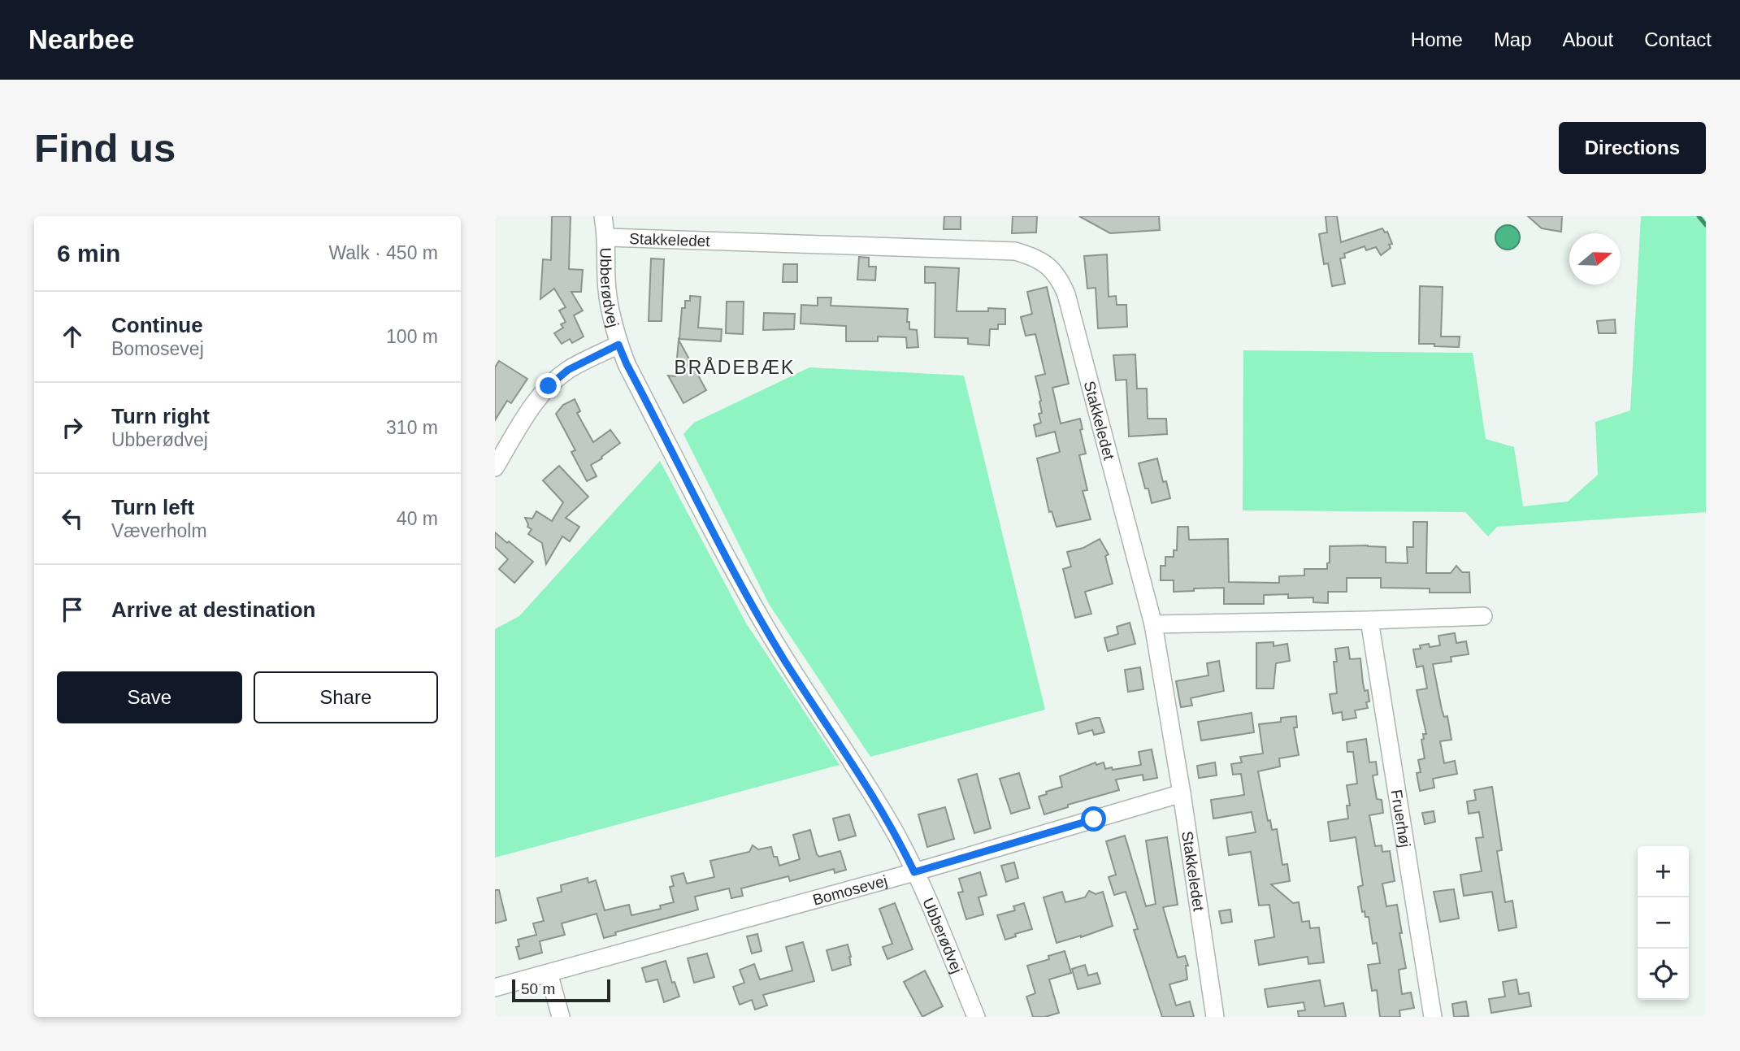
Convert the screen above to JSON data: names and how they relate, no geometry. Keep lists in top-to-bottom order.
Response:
{
  "streets": {
    "street": [
      "Stakkeledet",
      "Ubberødvej",
      "Fruerhøj",
      "Bomosevej"
    ]
  },
  "crossings": [
    ["Stakkeledet", "Ubberødvej"],
    ["Stakkeledet", "Bomosevej"],
    ["Ubberødvej", "Bomosevej"]
  ],
  "districts": ["BRÅDEBÆK"],
  "scale_bar": "50 m",
  "north": "right",
  "page": {
    "header": "Nearbee",
    "nav": [
      "Home",
      "Map",
      "About",
      "Contact"
    ],
    "buttons": [
      "Directions",
      ["Save", "Share"]
    ],
    "title": "Find us",
    "heading": ["6 min", "Walk · 450 m"],
    "list": [
      ["Continue", "Bomosevej", "100 m"],
      ["Turn right", "Ubberødvej", "310 m"],
      ["Turn left", "Væverholm", "40 m"],
      "Arrive at destination"
    ],
    "map_buttons": ["+", "−"],
    "scale": "50 m"
  }
}
